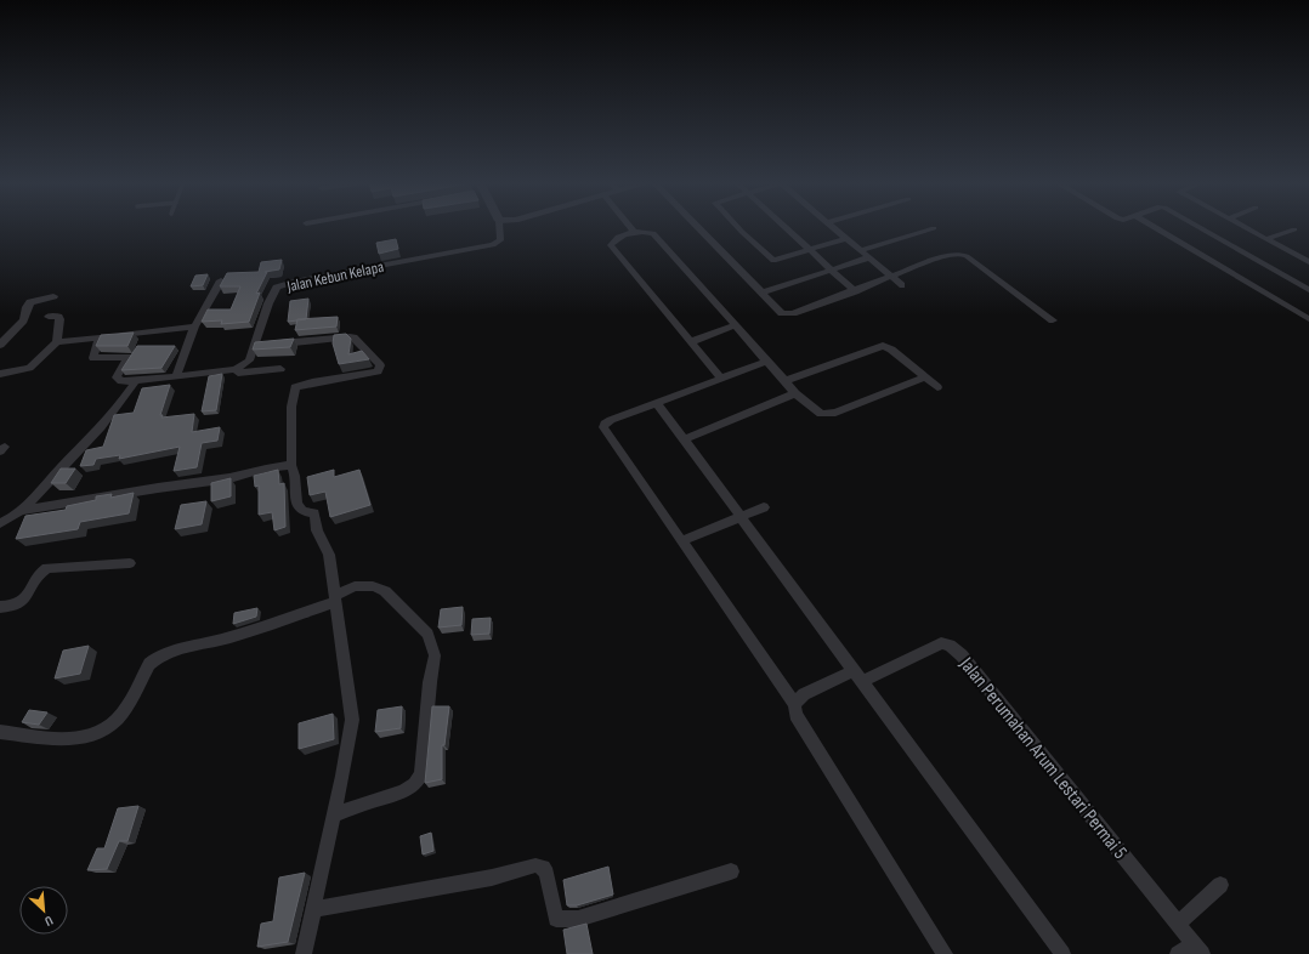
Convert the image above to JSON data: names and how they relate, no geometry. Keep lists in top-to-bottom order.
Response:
{
  "streets": {
    "street": ["Jalan Kebun Kelapa", "Jalan Perumahan Arum Lestari Permai 5"]
  },
  "north": "bottom right"
}
